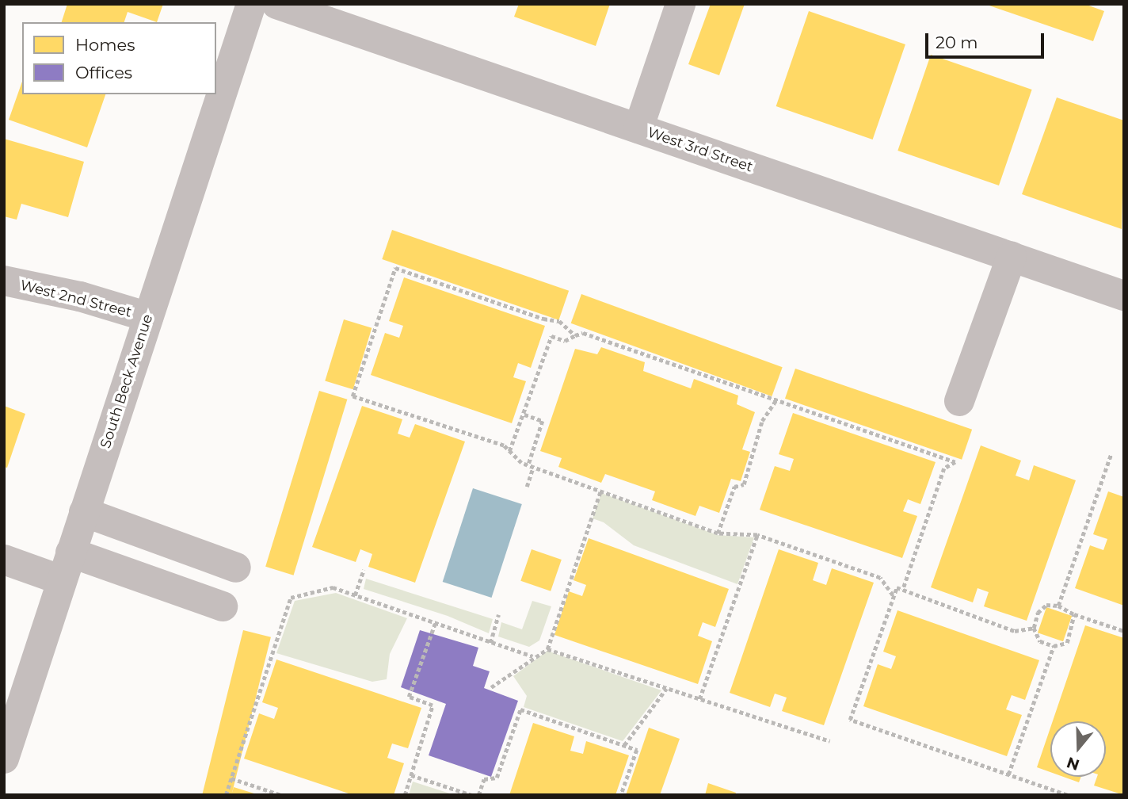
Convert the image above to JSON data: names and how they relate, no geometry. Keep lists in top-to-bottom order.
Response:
{
  "streets": {
    "street": ["West 3rd Street", "West 2nd Street", "South Beck Avenue"]
  },
  "crossings": [
    ["West 2nd Street", "South Beck Avenue"]
  ],
  "legend": ["Homes", "Offices"],
  "scale_bar": "20 m",
  "north": "bottom"
}
